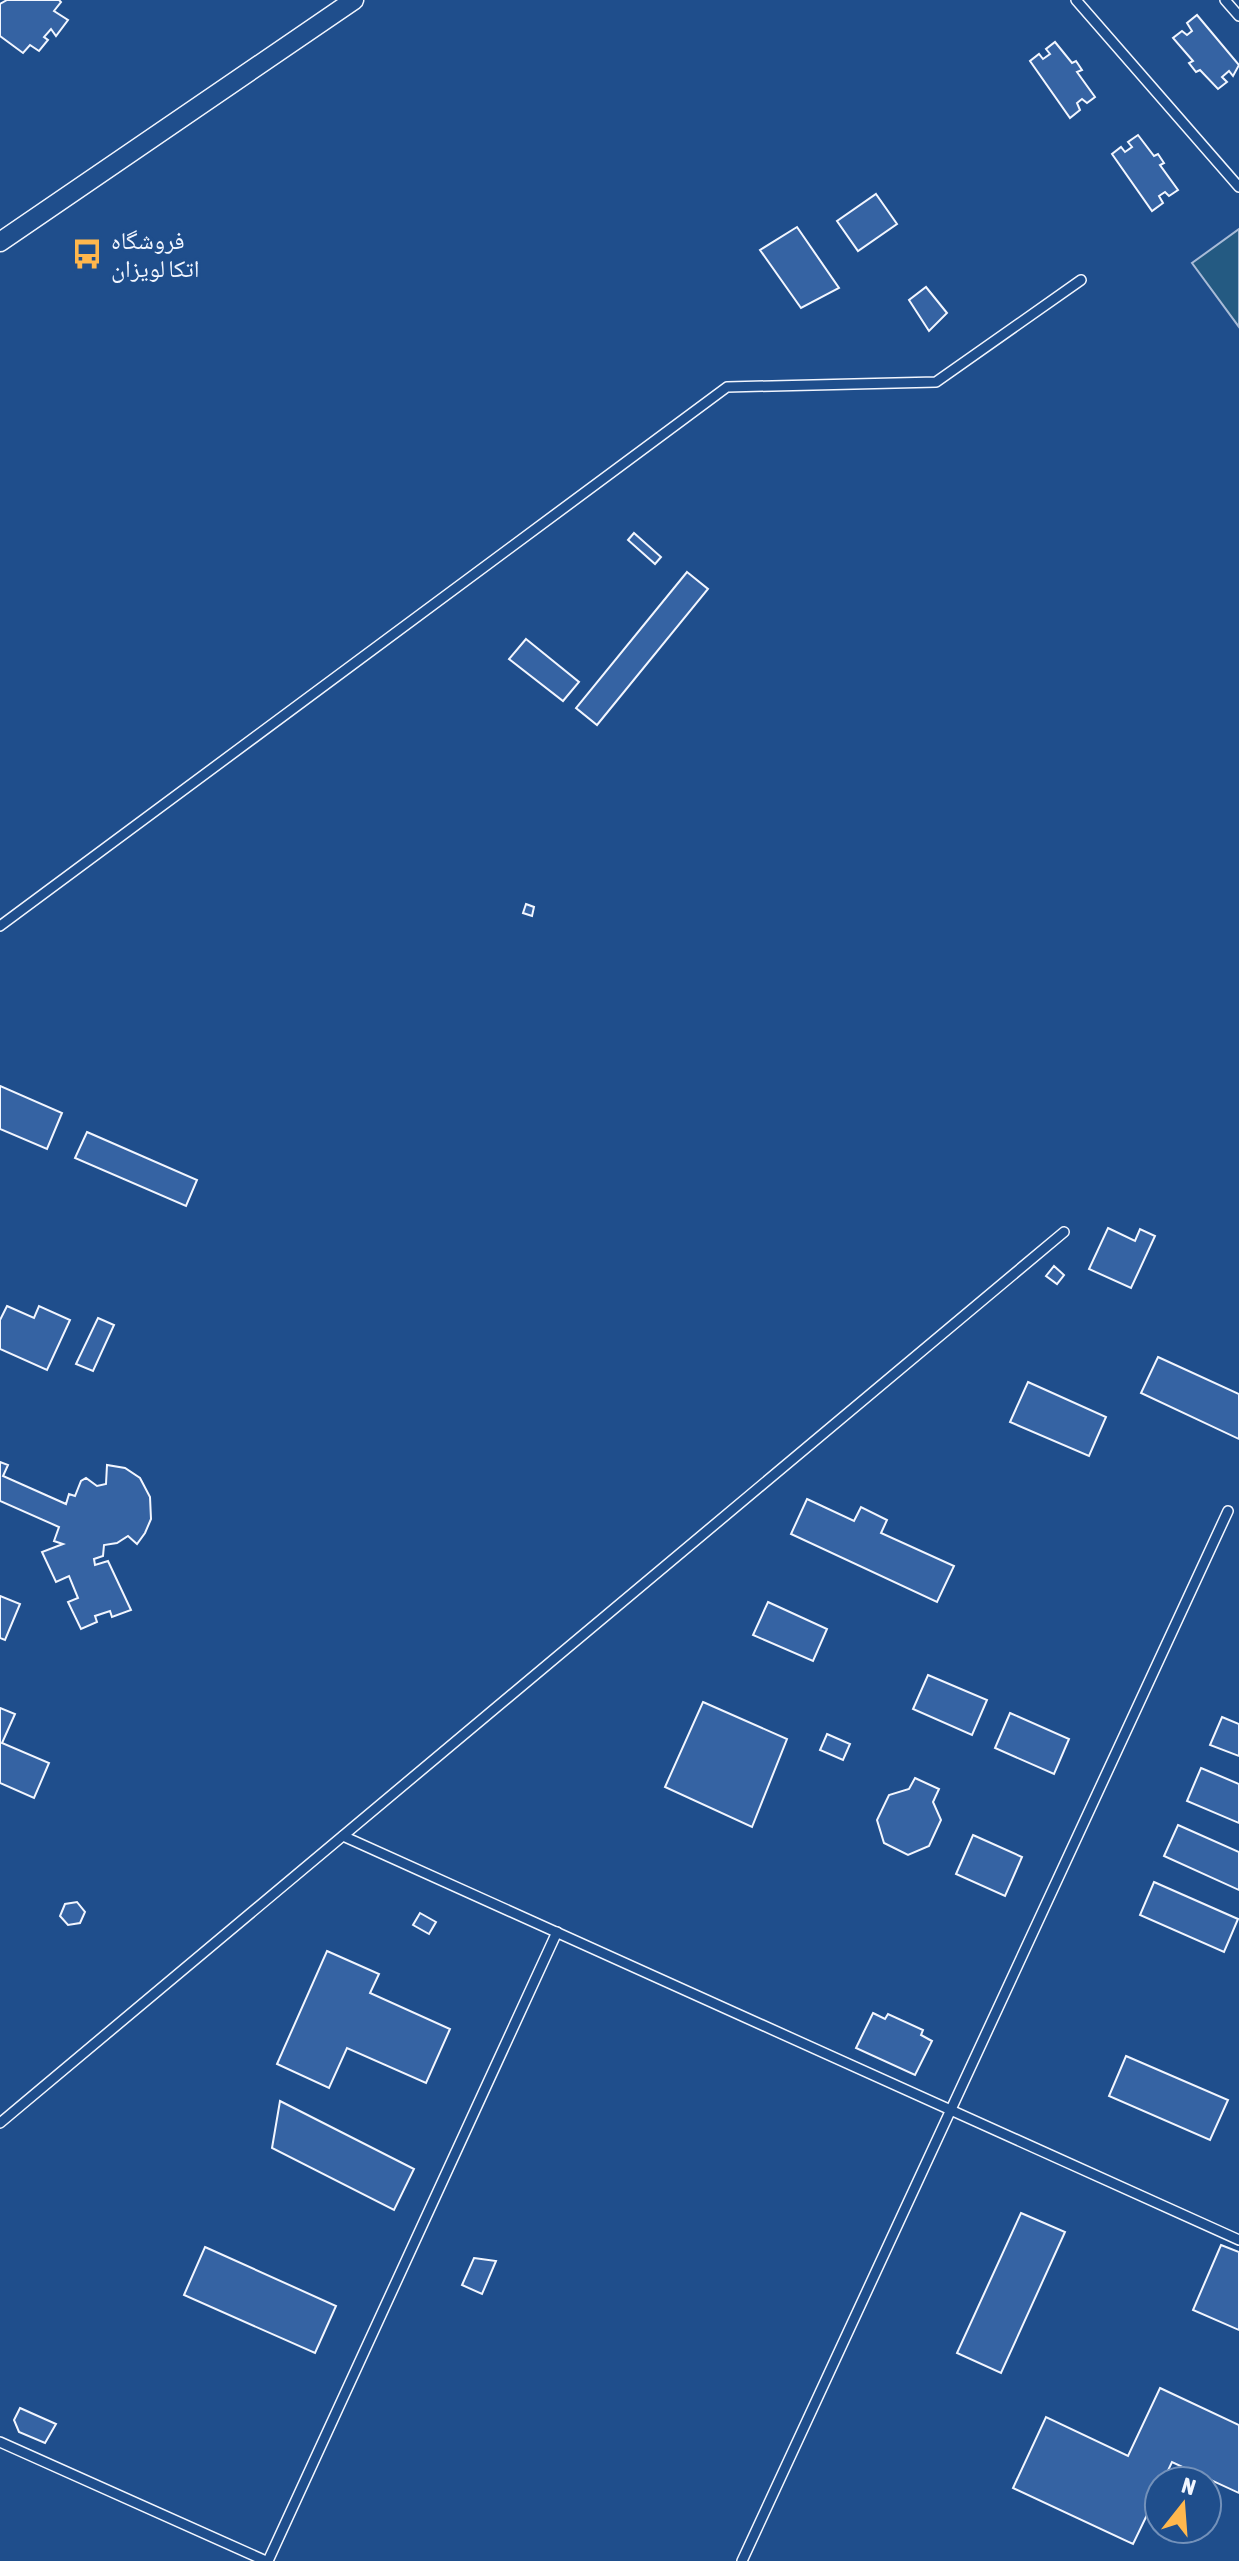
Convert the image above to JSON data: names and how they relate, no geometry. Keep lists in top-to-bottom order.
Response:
{
  "places": {
    "bus stop": ["فروشگاه اتکا لویزان"]
  },
  "north": "top"
}
